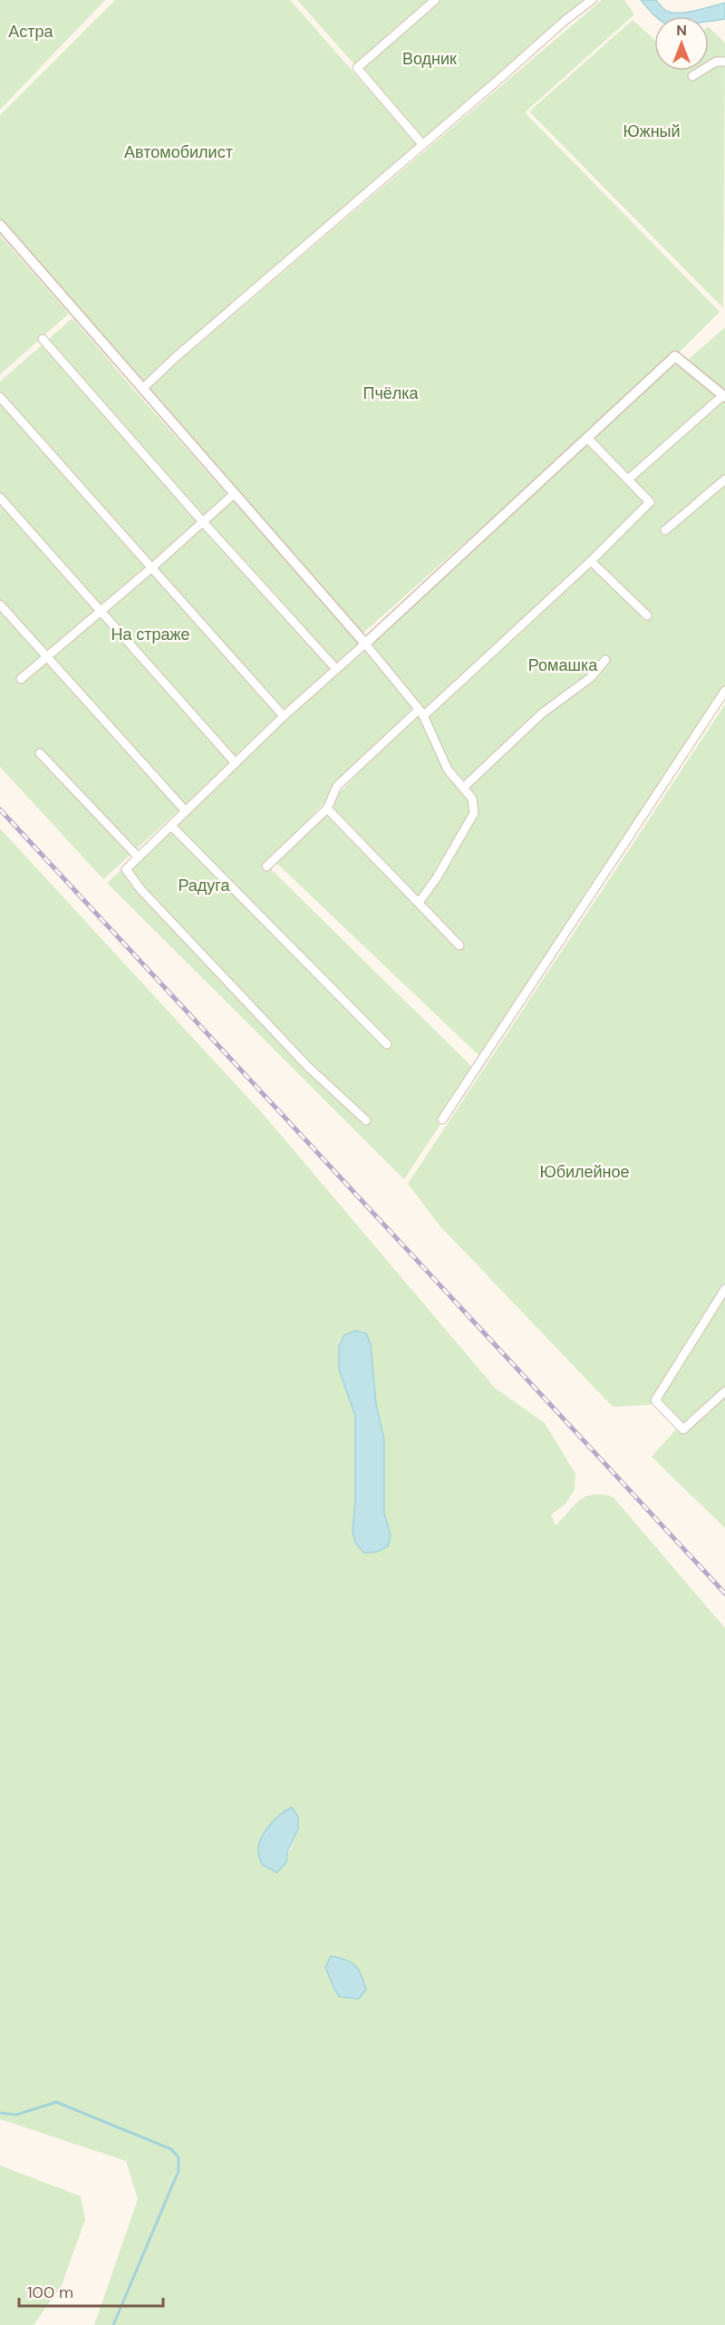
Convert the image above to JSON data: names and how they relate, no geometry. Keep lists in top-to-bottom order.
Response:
{
  "parks": [
    "Астра",
    "Водник",
    "Южный",
    "Автомобилист",
    "Пчёлка",
    "На страже",
    "Ромашка",
    "Радуга",
    "Юбилейное"
  ],
  "scale_bar": "100 m",
  "north": "top"
}
